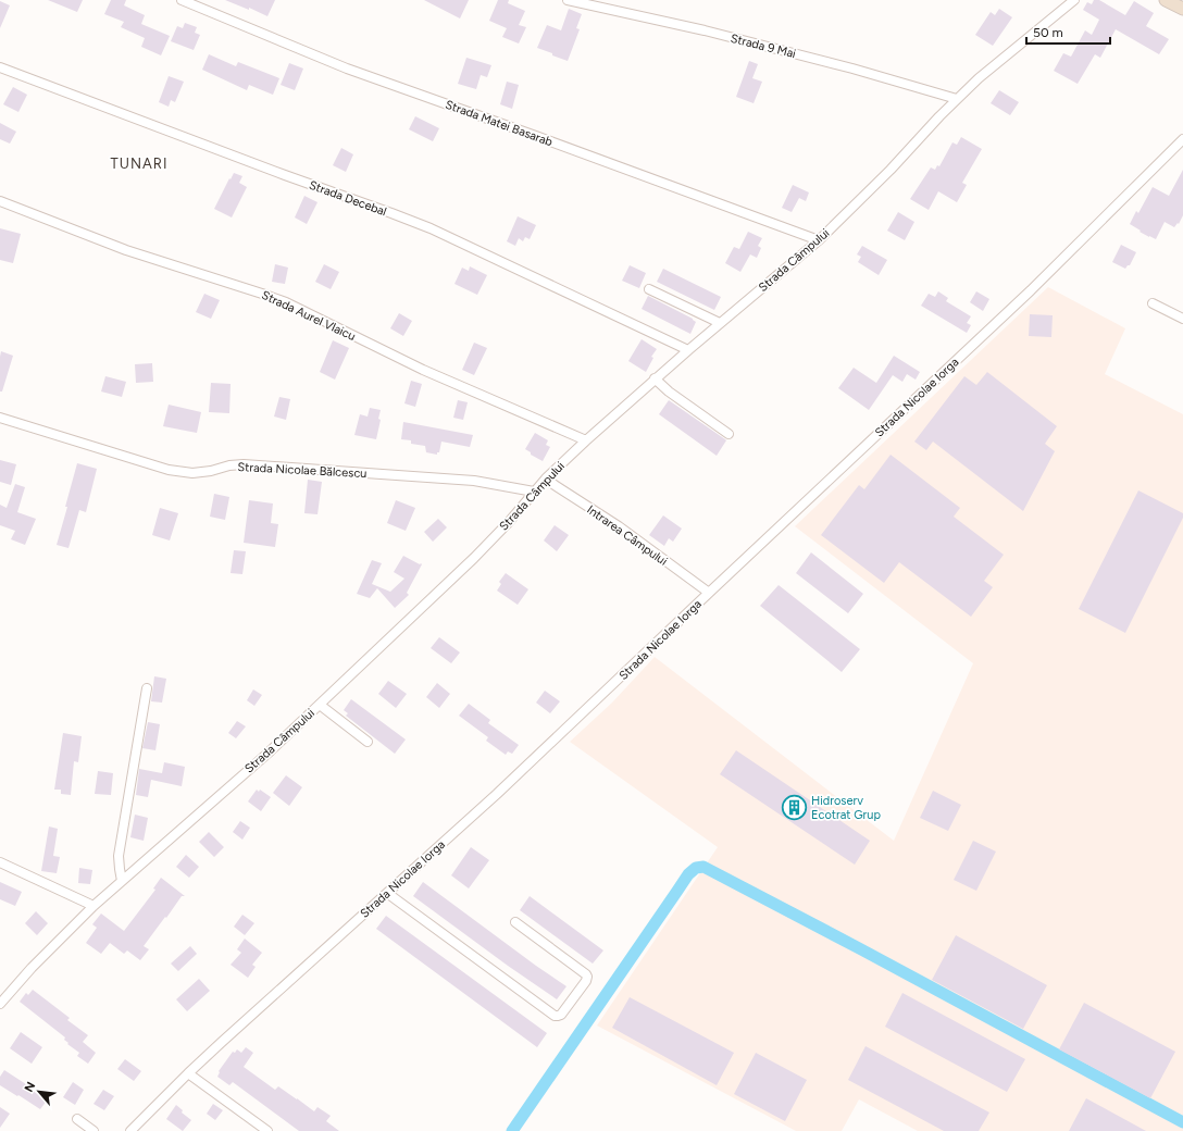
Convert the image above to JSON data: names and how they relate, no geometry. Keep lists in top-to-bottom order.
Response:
{
  "streets": {
    "street": [
      "Strada 9 Mai",
      "Strada Matei Basarab",
      "Strada Decebal",
      "Strada Câmpului",
      "Strada Aurel Vlaicu",
      "Strada Nicolae Iorga",
      "Strada Nicolae Bălcescu",
      "Intrarea Câmpului"
    ]
  },
  "crossings": [
    ["Strada 9 Mai", "Strada Câmpului"],
    ["Strada Matei Basarab", "Strada Câmpului"],
    ["Strada Decebal", "Strada Câmpului"],
    ["Strada Câmpului", "Strada Aurel Vlaicu"],
    ["Strada Câmpului", "Strada Nicolae Bălcescu"],
    ["Strada Câmpului", "Intrarea Câmpului"],
    ["Strada Nicolae Iorga", "Intrarea Câmpului"]
  ],
  "districts": ["TUNARI"],
  "places": {
    "building": ["Hidroserv Ecotrat Grup"]
  },
  "scale_bar": "50 m",
  "north": "top left"
}
